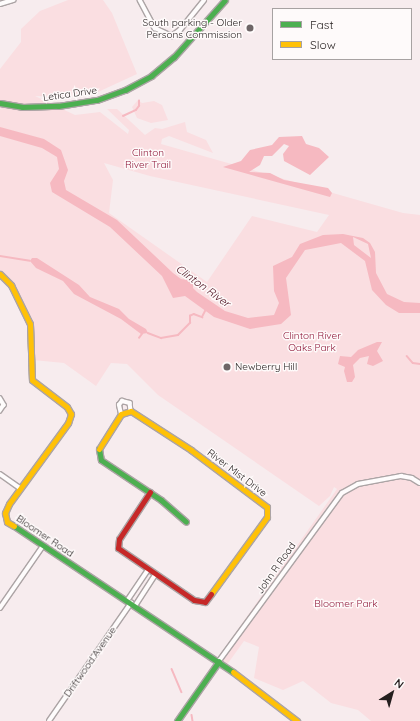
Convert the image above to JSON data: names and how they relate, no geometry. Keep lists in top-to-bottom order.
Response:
{
  "streets": {
    "street": [
      "Letica Drive",
      "River Mist Drive",
      "Bloomer Road",
      "John R Road",
      "Driftwood Avenue"
    ]
  },
  "crossings": [
    ["Bloomer Road", "John R Road"],
    ["Bloomer Road", "Driftwood Avenue"]
  ],
  "water": ["Clinton River"],
  "parks": ["Clinton River Trail", "Clinton River Oaks Park", "Bloomer Park"],
  "places": ["South parking - Older Persons Commission", "Newberry Hill"],
  "legend": ["Fast", "Slow"],
  "north": "top right"
}
